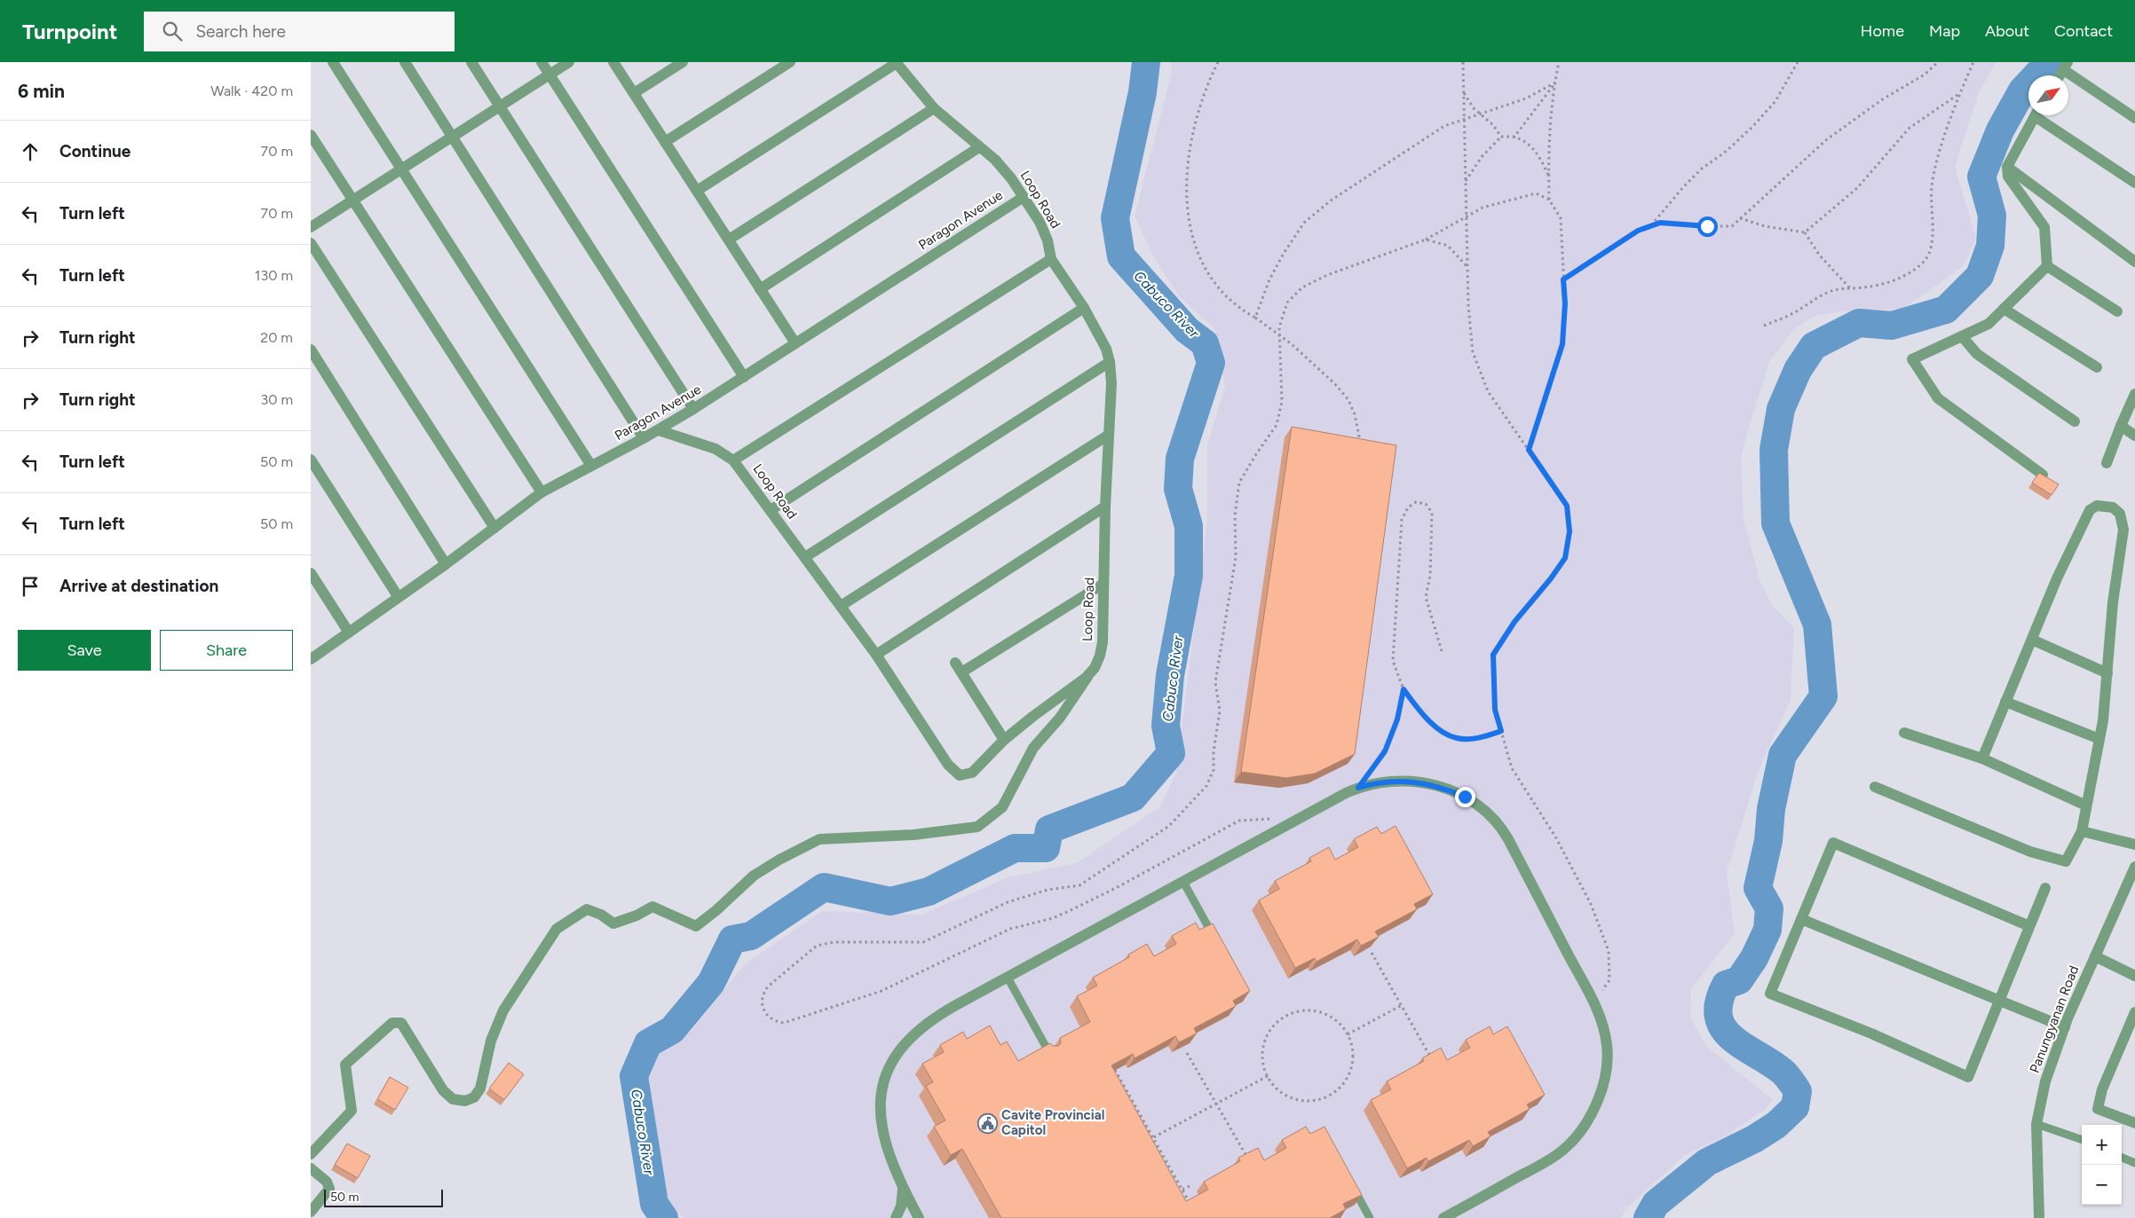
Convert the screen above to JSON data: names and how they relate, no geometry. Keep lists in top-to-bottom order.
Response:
{
  "streets": {
    "street": ["Loop Road", "Paragon Avenue", "Panungyanan Road"]
  },
  "crossings": [
    ["Loop Road", "Paragon Avenue"]
  ],
  "water": ["Cabuco River"],
  "places": {
    "public building": ["Cavite Provincial Capitol"]
  },
  "scale_bar": "50 m",
  "north": "top right",
  "page": {
    "header": "Turnpoint",
    "search": "Search here",
    "nav": [
      "Home",
      "Map",
      "About",
      "Contact"
    ],
    "heading": ["6 min", "Walk · 420 m"],
    "list": [
      ["Continue", "70 m"],
      ["Turn left", "70 m"],
      ["Turn left", "130 m"],
      ["Turn right", "20 m"],
      ["Turn right", "30 m"],
      ["Turn left", "50 m"],
      ["Turn left", "50 m"],
      "Arrive at destination"
    ],
    "buttons": ["Save", "Share"],
    "map_buttons": ["+", "−"],
    "scale": "50 m"
  }
}
